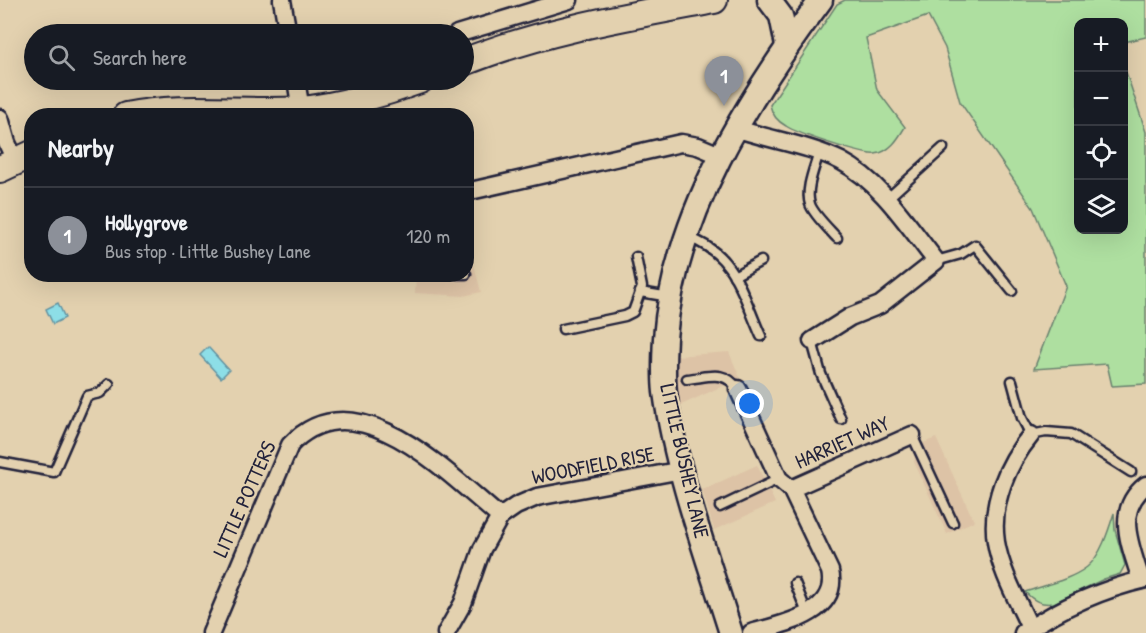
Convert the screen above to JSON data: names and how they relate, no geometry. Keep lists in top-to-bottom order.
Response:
{
  "streets": {
    "street": [
      "HARRIET WAY",
      "LITTLE BUSHEY LANE",
      "WOODFIELD RISE",
      "LITTLE POTTERS"
    ]
  },
  "crossings": [
    ["LITTLE BUSHEY LANE", "WOODFIELD RISE"],
    ["WOODFIELD RISE", "LITTLE POTTERS"]
  ],
  "page": {
    "map_buttons": ["+", "−"],
    "search": "Search here",
    "pins": "1",
    "heading": "Nearby",
    "list": [
      {
        "mark": "1",
        "name": "Hollygrove",
        "note": "Bus stop · Little Bushey Lane",
        "value": "120 m"
      }
    ]
  }
}
